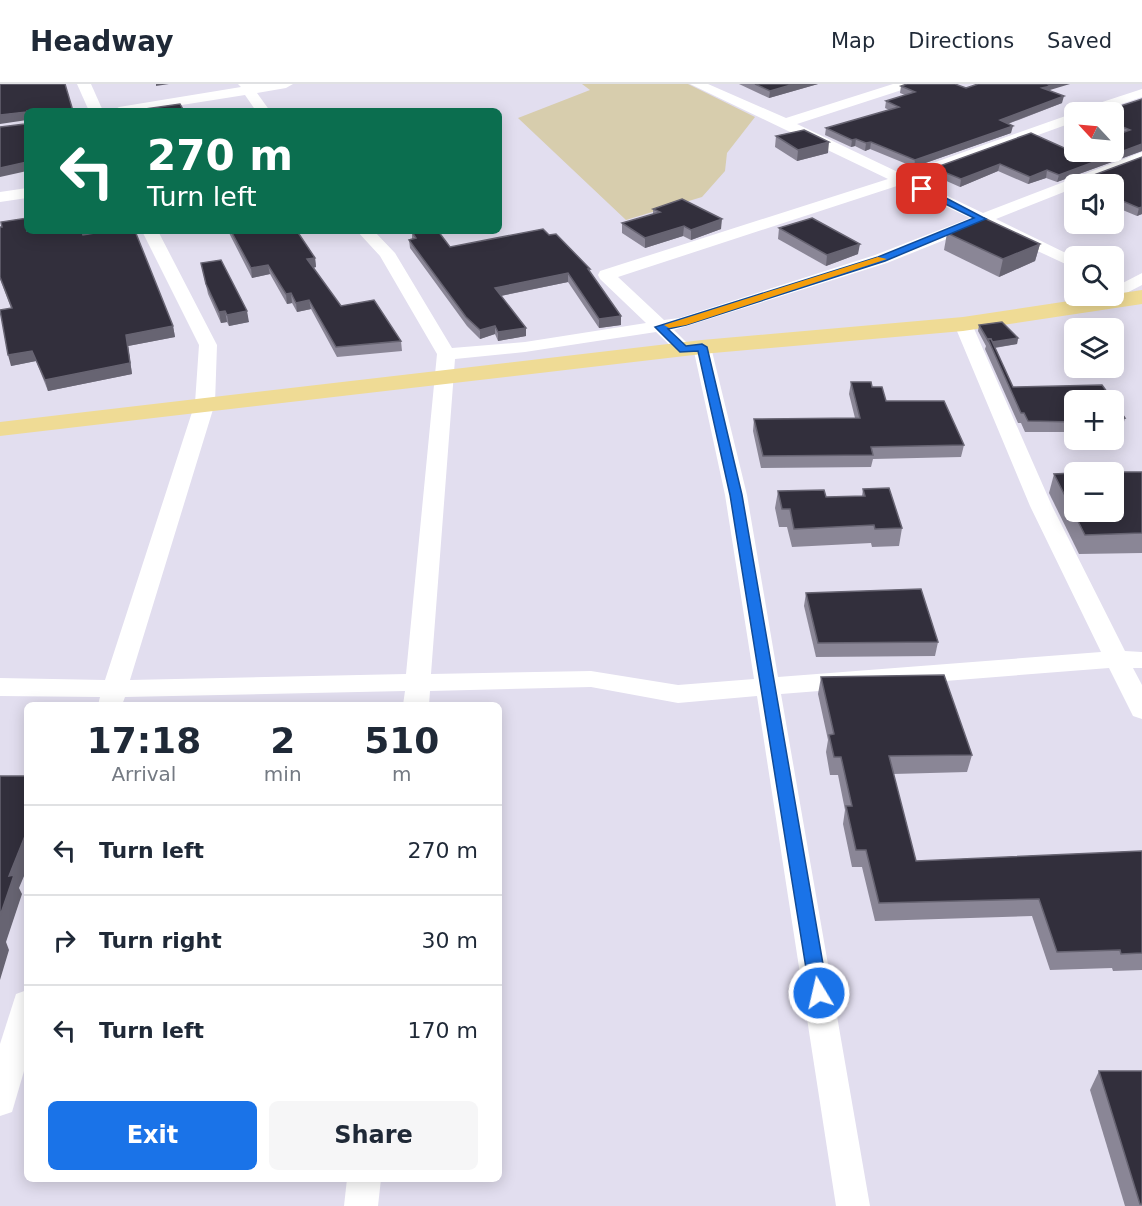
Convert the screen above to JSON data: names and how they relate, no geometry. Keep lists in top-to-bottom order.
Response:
{
  "north": "top left",
  "page": {
    "header": "Headway",
    "nav": ["Map", "Directions", "Saved"],
    "map_buttons": ["+", "−"],
    "turn": ["270 m", "Turn left"],
    "eta": [
      "17:18",
      "Arrival",
      "2",
      "min",
      "510",
      "m"
    ],
    "list": [
      {
        "name": "Turn left",
        "value": "270 m"
      },
      {
        "name": "Turn right",
        "value": "30 m"
      },
      {
        "name": "Turn left",
        "value": "170 m"
      }
    ],
    "buttons": ["Exit", "Share"]
  }
}
